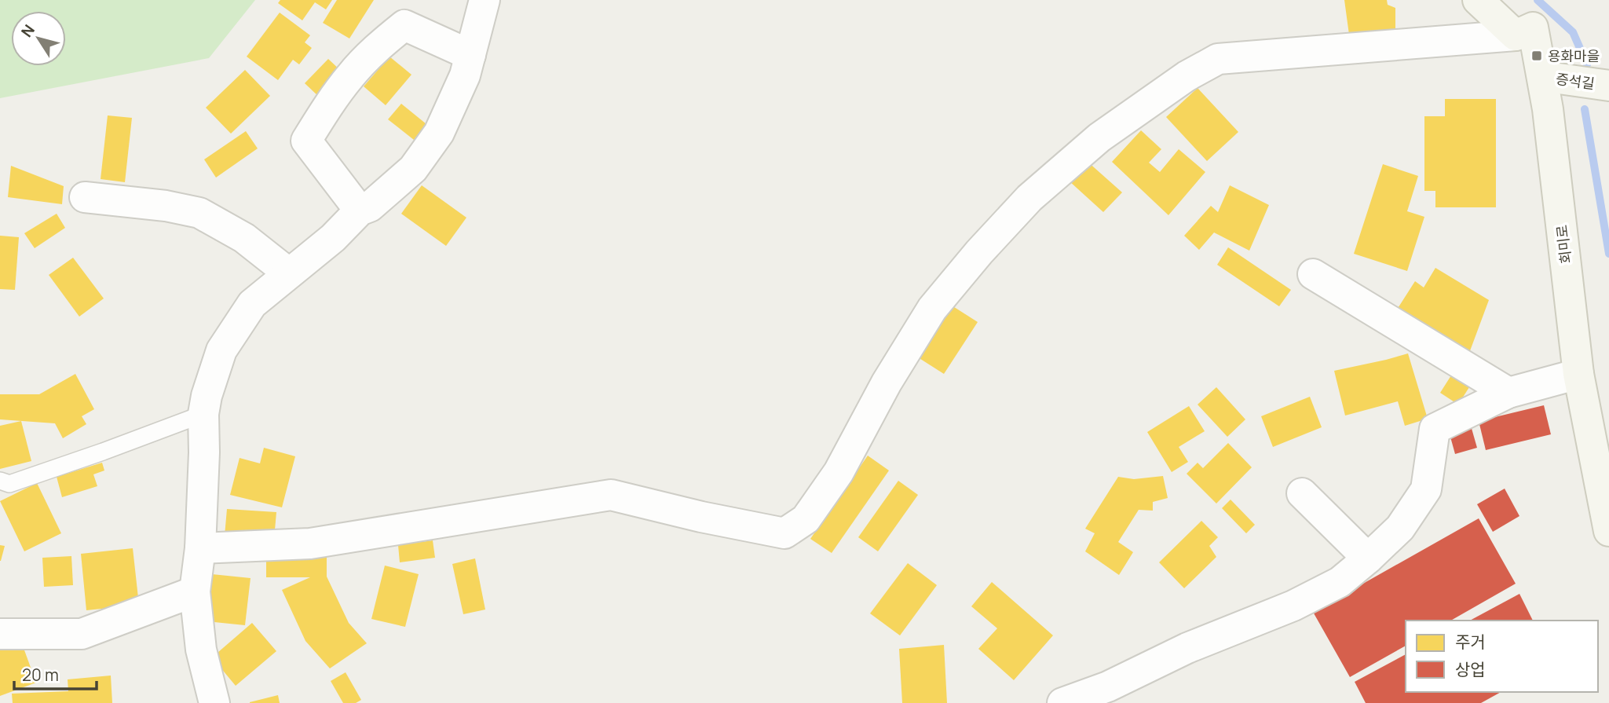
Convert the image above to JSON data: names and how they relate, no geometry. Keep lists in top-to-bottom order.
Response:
{
  "streets": {
    "street": ["증석길", "회미로"]
  },
  "crossings": [
    ["증석길", "회미로"]
  ],
  "places": {
    "transit": ["용화마을"]
  },
  "legend": ["주거", "상업"],
  "scale_bar": "20 m",
  "north": "top left"
}
